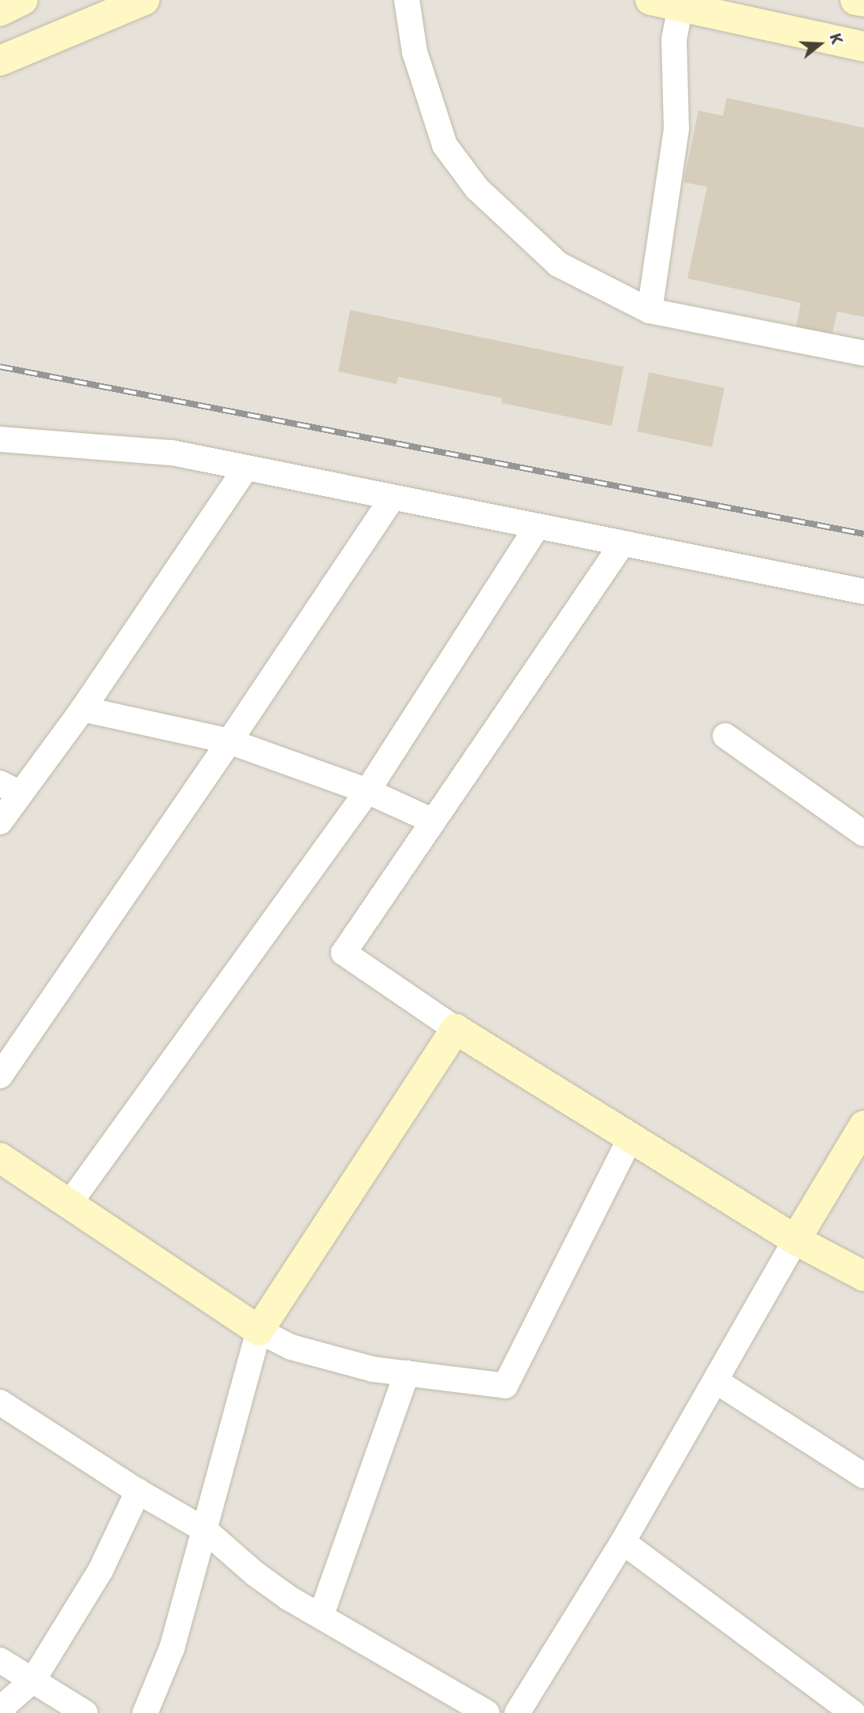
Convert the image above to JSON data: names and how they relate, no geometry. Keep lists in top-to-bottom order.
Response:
{
  "north": "right"
}
